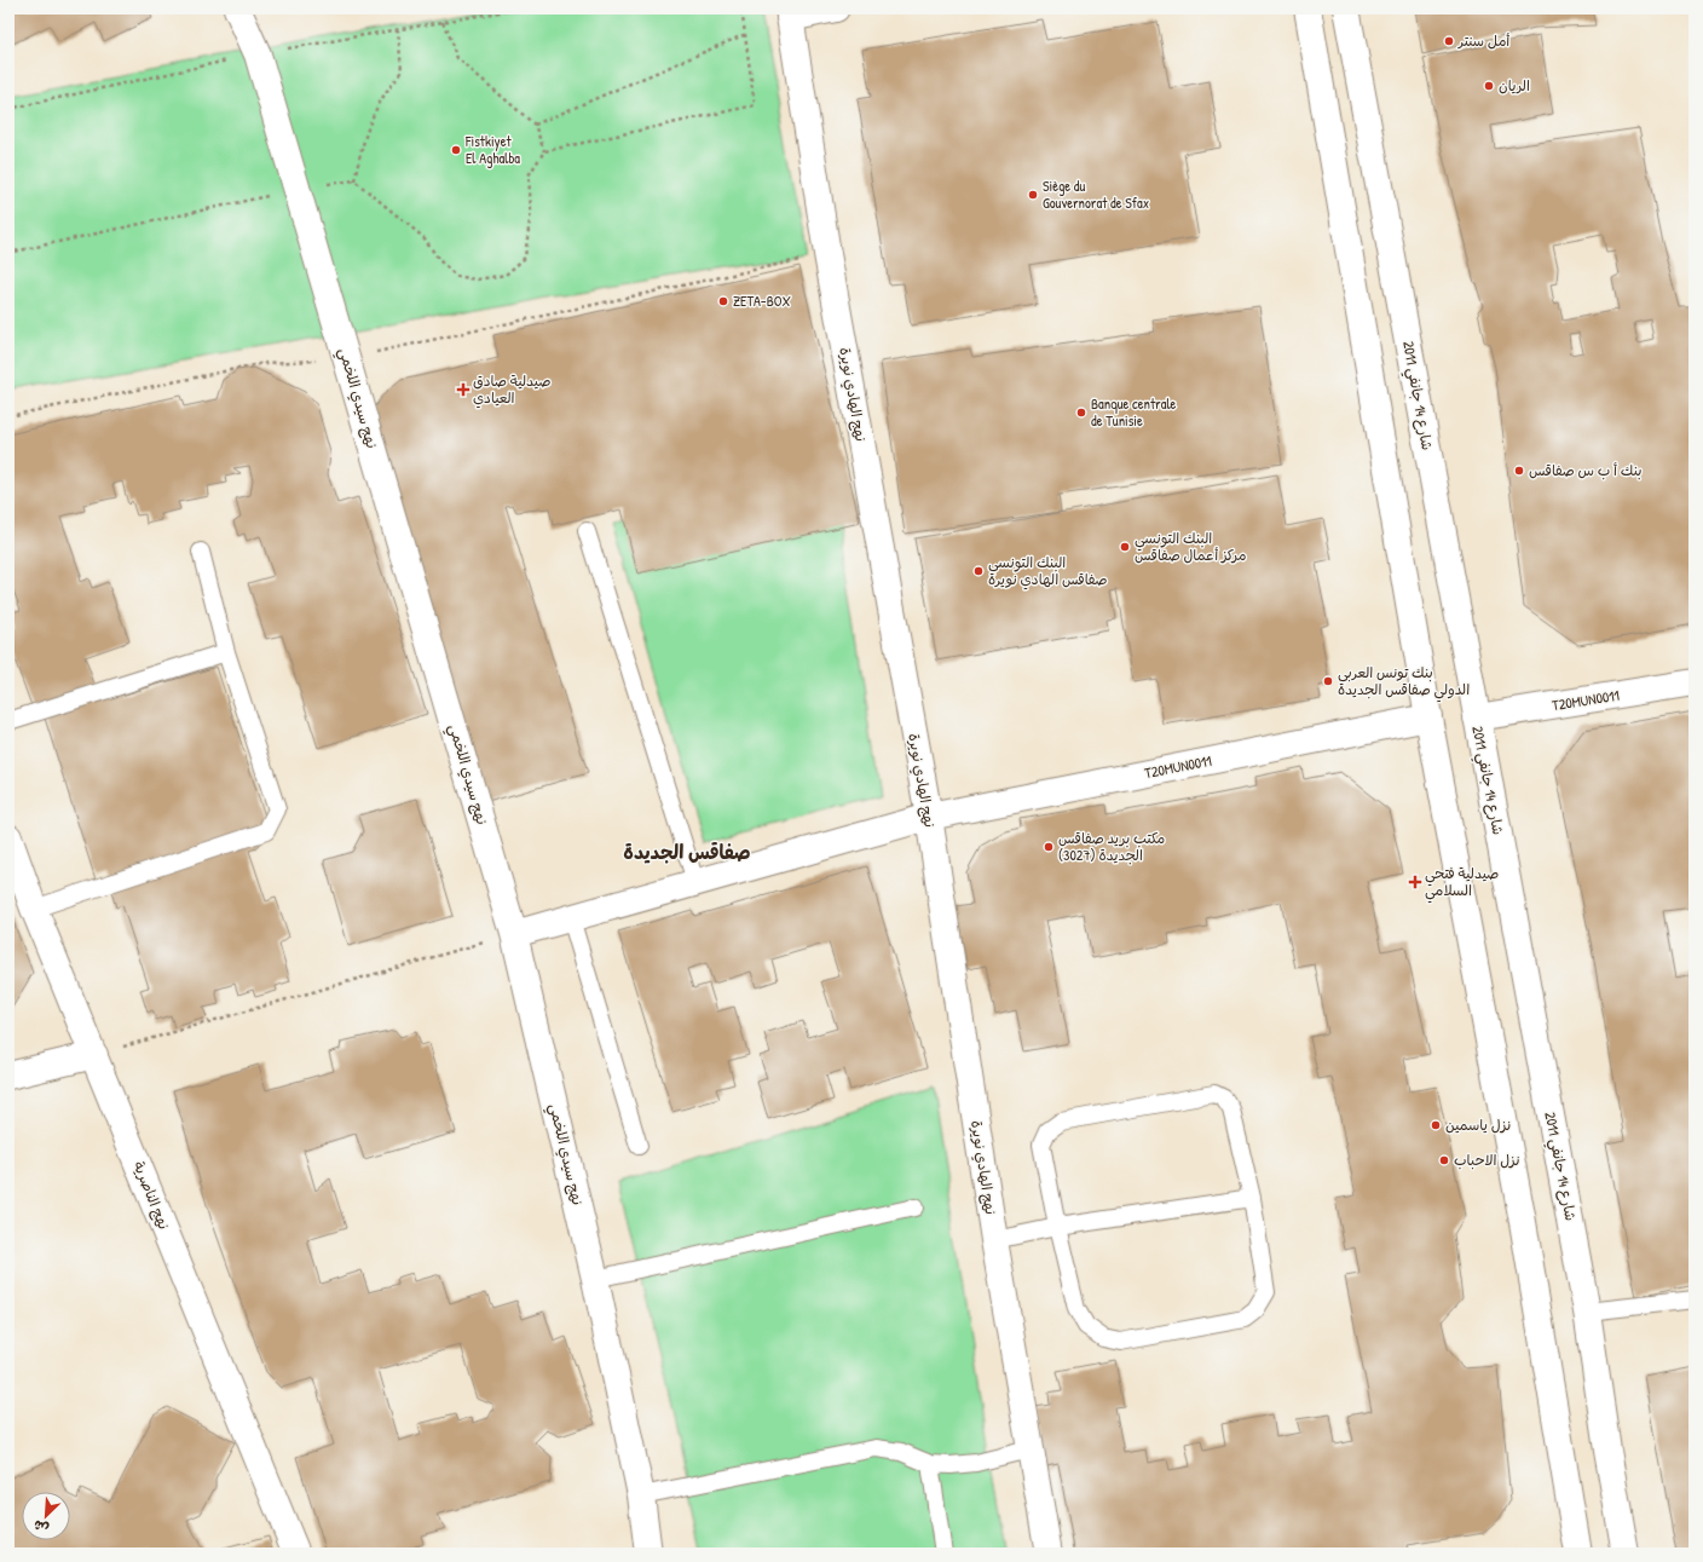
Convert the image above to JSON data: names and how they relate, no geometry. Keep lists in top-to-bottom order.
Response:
{
  "streets": {
    "street": [
      "نهج الهادي نويرة",
      "شارع 14 جانفي 2011",
      "نهج سيدي اللخمي",
      "T20MUN0011",
      "نهج الناصرية"
    ]
  },
  "crossings": [
    ["نهج الهادي نويرة", "T20MUN0011"],
    ["شارع 14 جانفي 2011", "T20MUN0011"],
    ["نهج سيدي اللخمي", "T20MUN0011"]
  ],
  "districts": ["صفاقس الجديدة"],
  "places": {
    "other": [
      "أمل سنتر",
      "الريان",
      "Fistkiyet El Aghalba",
      "Siège du Gouvernorat de Sfax",
      "ZETA-BOX",
      "Banque centrale de Tunisie",
      "بنك أ ب س صفاقس",
      "البنك التونسي مركز أعمال صفاقس",
      "البنك التونسي صفاقس الهادي نويرة",
      "بنك تونس العربي الدولي صفاقس الجديدة",
      "مكتب بريد صفاقس الجديدة (3027)",
      "نزل ياسمين",
      "نزل الاحباب"
    ],
    "health": ["صيدلية صادق العيادي", "صيدلية فتحي السلامي"]
  },
  "north": "bottom left"
}
